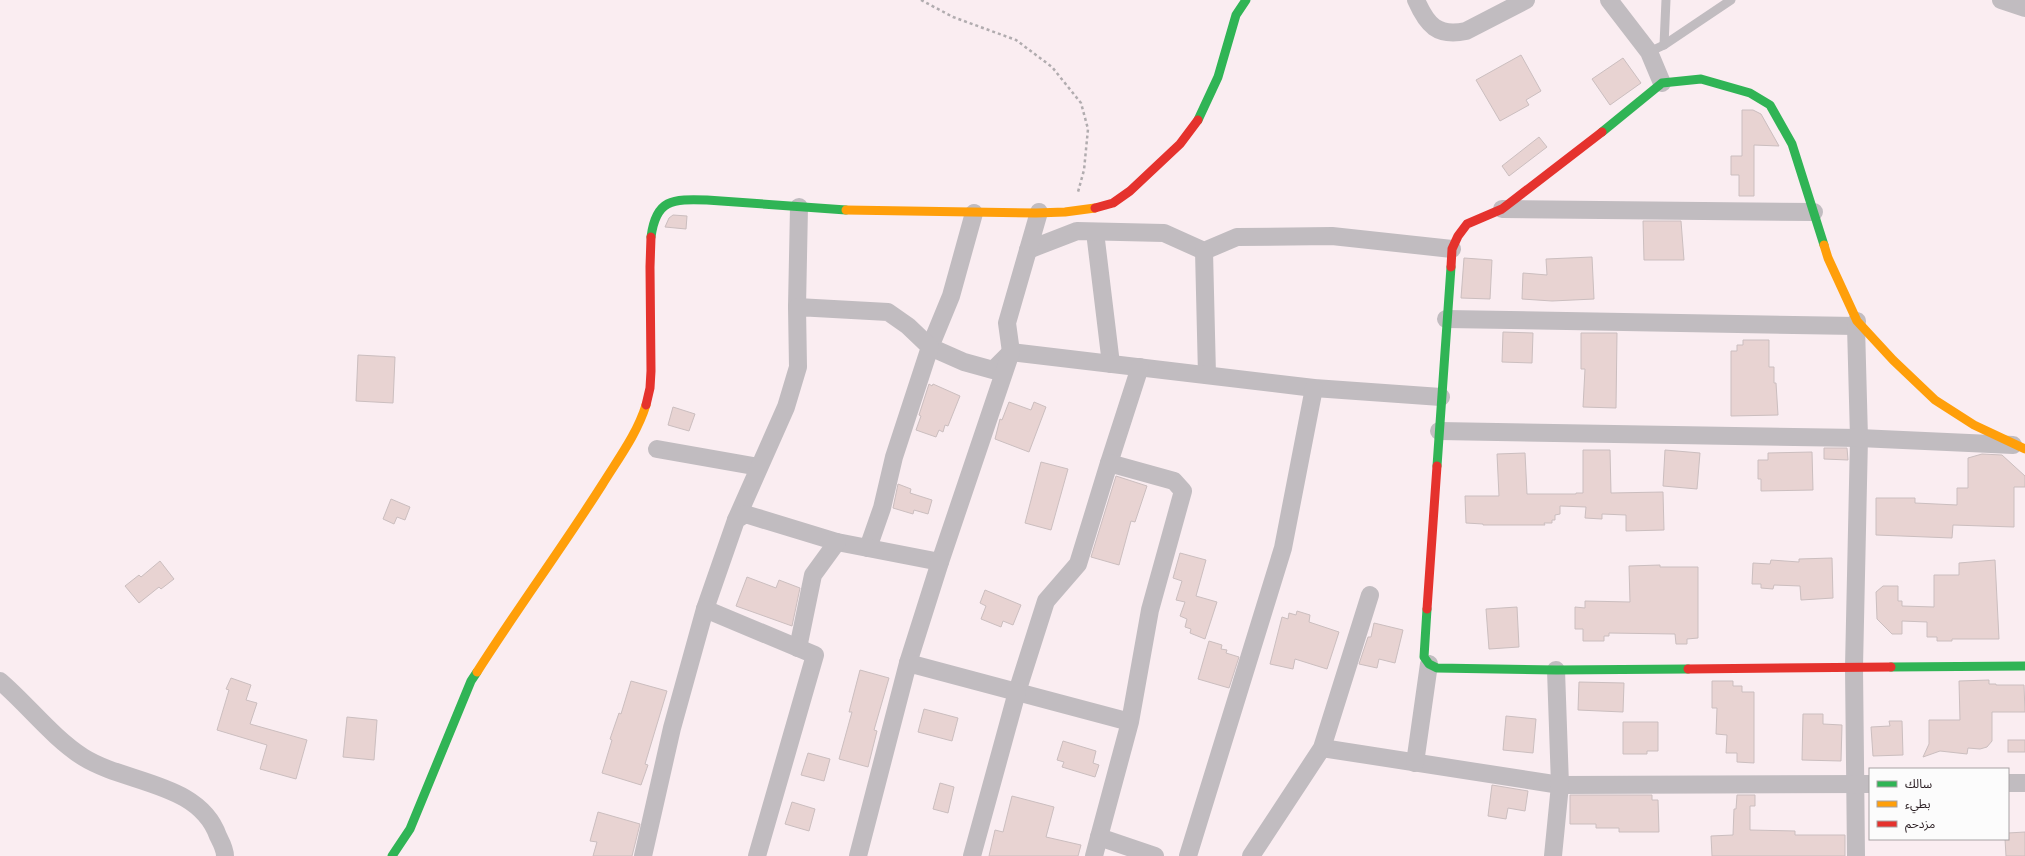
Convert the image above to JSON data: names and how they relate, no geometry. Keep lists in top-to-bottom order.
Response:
{
  "legend": ["سالك", "بطيء", "مزدحم"]
}
